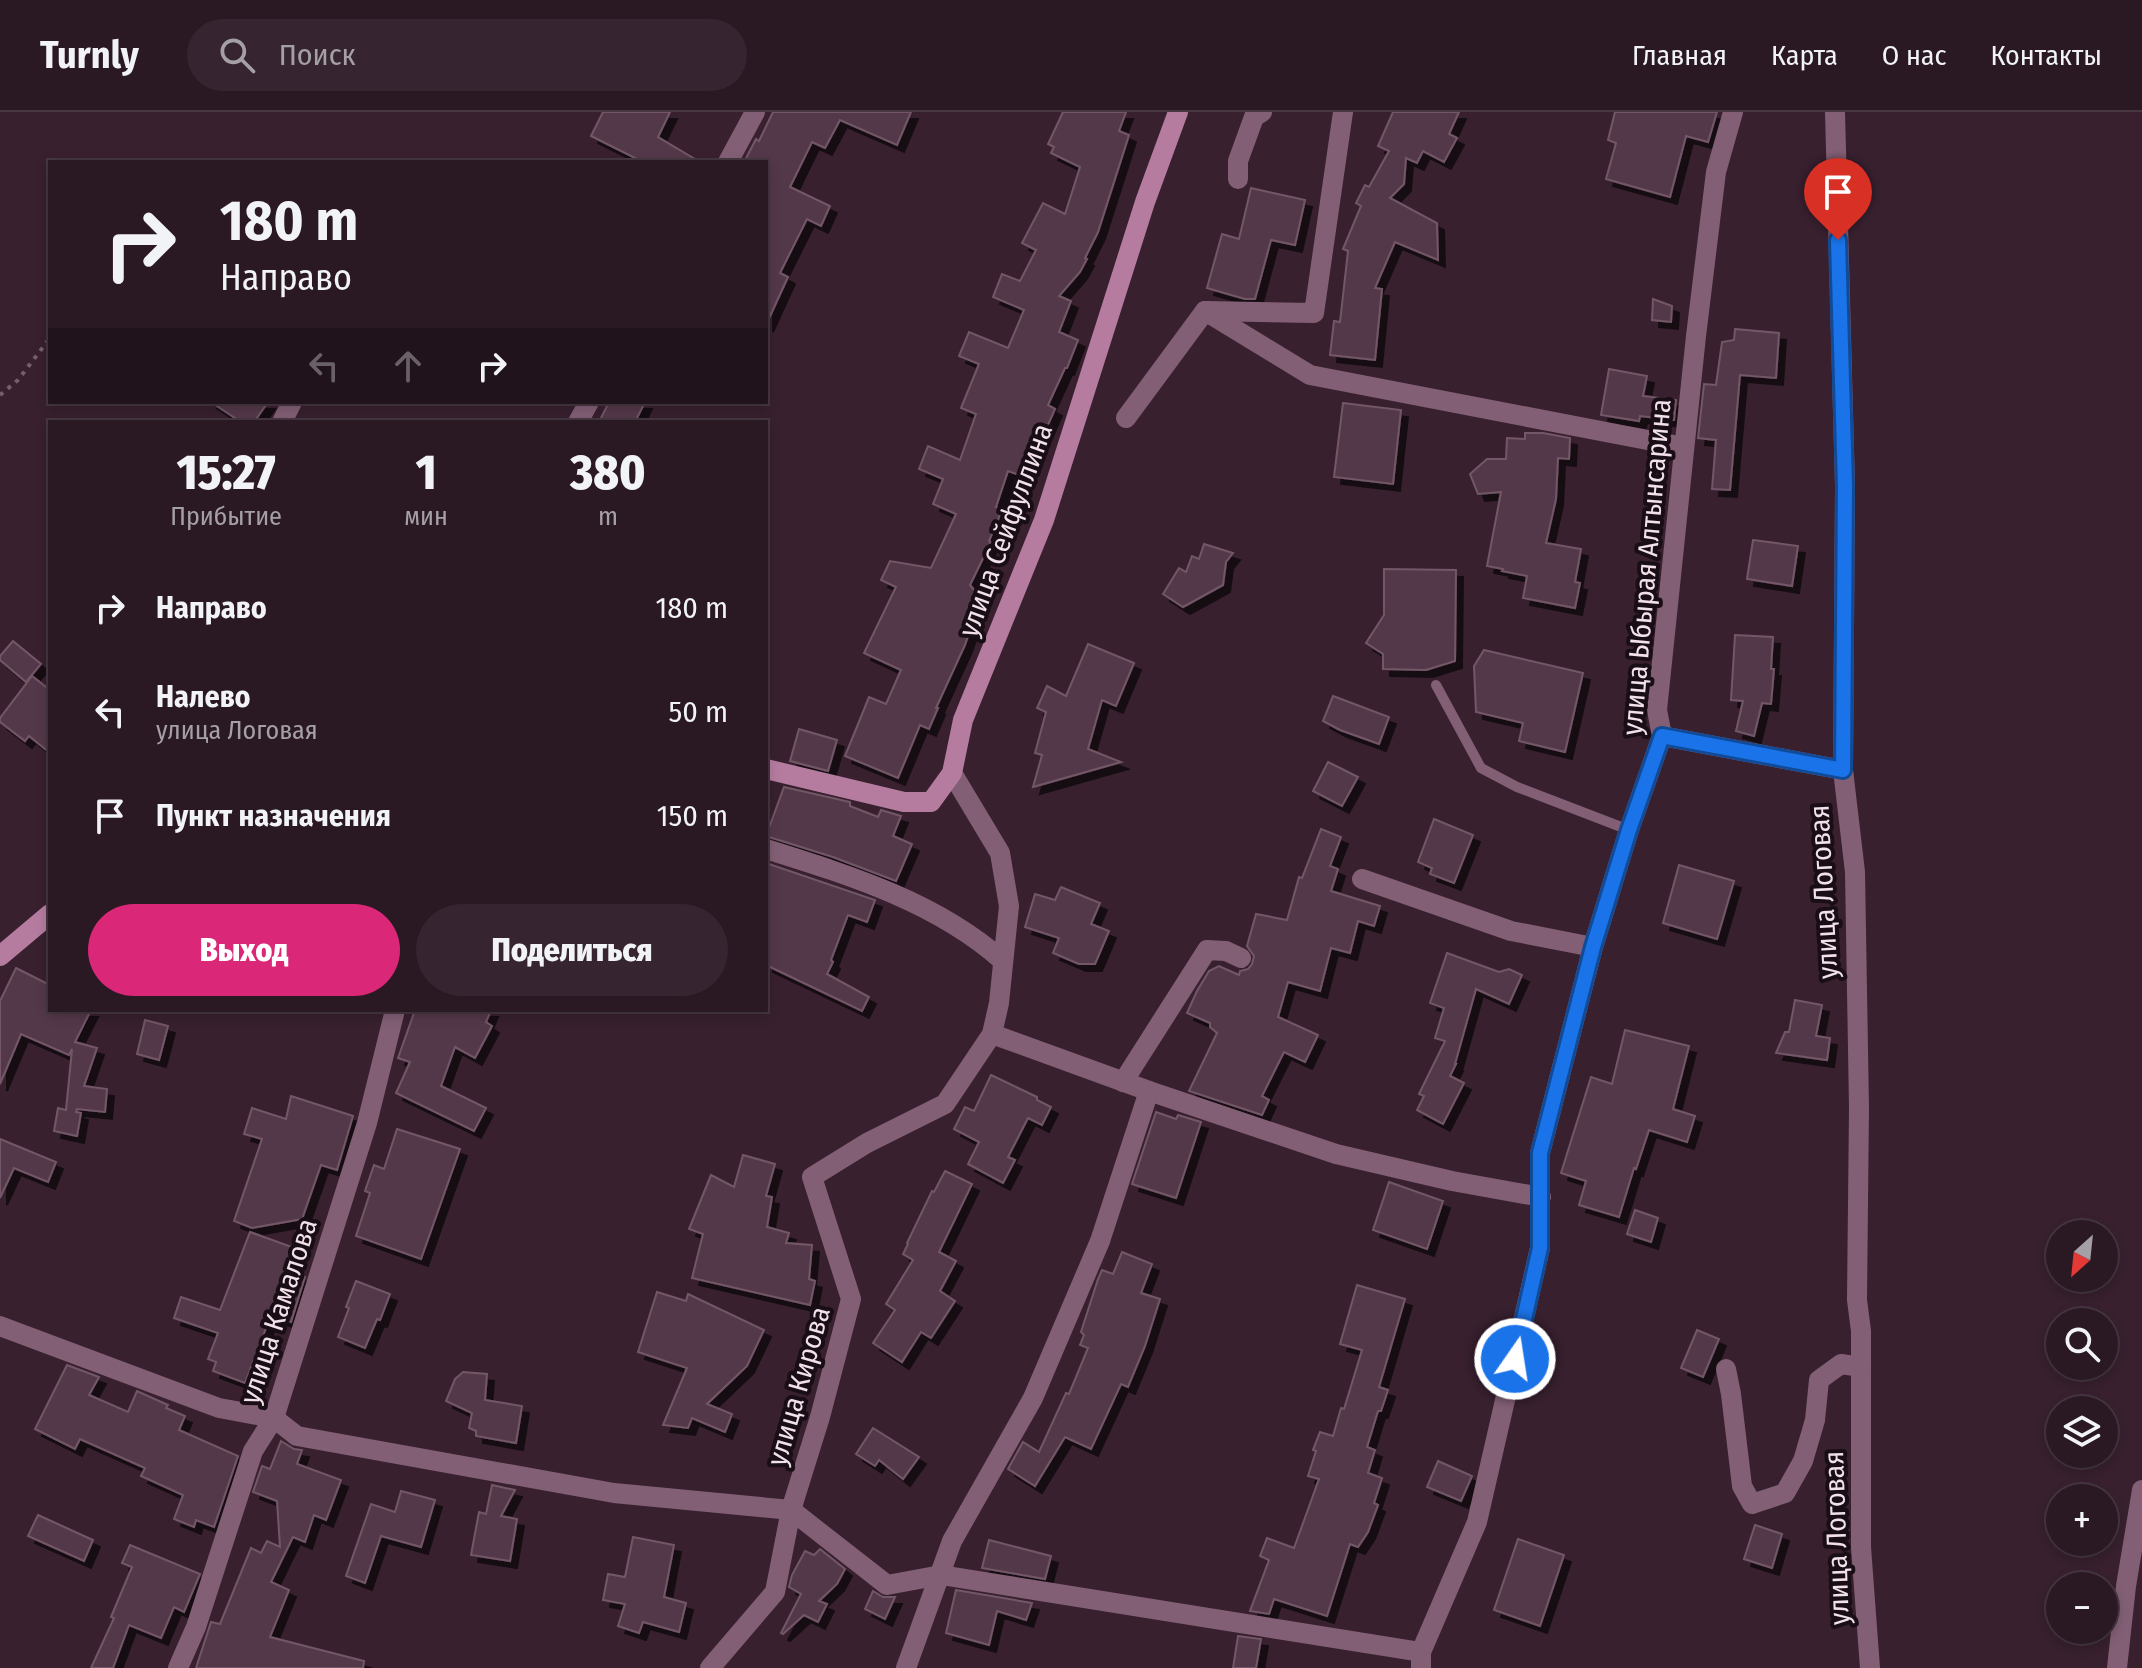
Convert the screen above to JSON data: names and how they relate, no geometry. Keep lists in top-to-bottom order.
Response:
{
  "streets": {
    "street": [
      "улица Сейфуллина",
      "улица Ыбырая Алтынсарина",
      "улица Логовая",
      "улица Камалова",
      "улица Кирова"
    ]
  },
  "crossings": [
    ["улица Сейфуллина", "улица Кирова"]
  ],
  "north": "bottom left",
  "page": {
    "header": "Turnly",
    "search": "Поиск",
    "nav": [
      "Главная",
      "Карта",
      "О нас",
      "Контакты"
    ],
    "turn": ["180 m", "Направо"],
    "eta": [
      "15:27",
      "Прибытие",
      "1",
      "мин",
      "380",
      "m"
    ],
    "list": [
      {
        "name": "Направо",
        "value": "180 m"
      },
      {
        "name": "Налево",
        "note": "улица Логовая",
        "value": "50 m"
      },
      {
        "name": "Пункт назначения",
        "value": "150 m"
      }
    ],
    "buttons": ["Выход", "Поделиться"],
    "map_buttons": ["+", "−"]
  }
}
